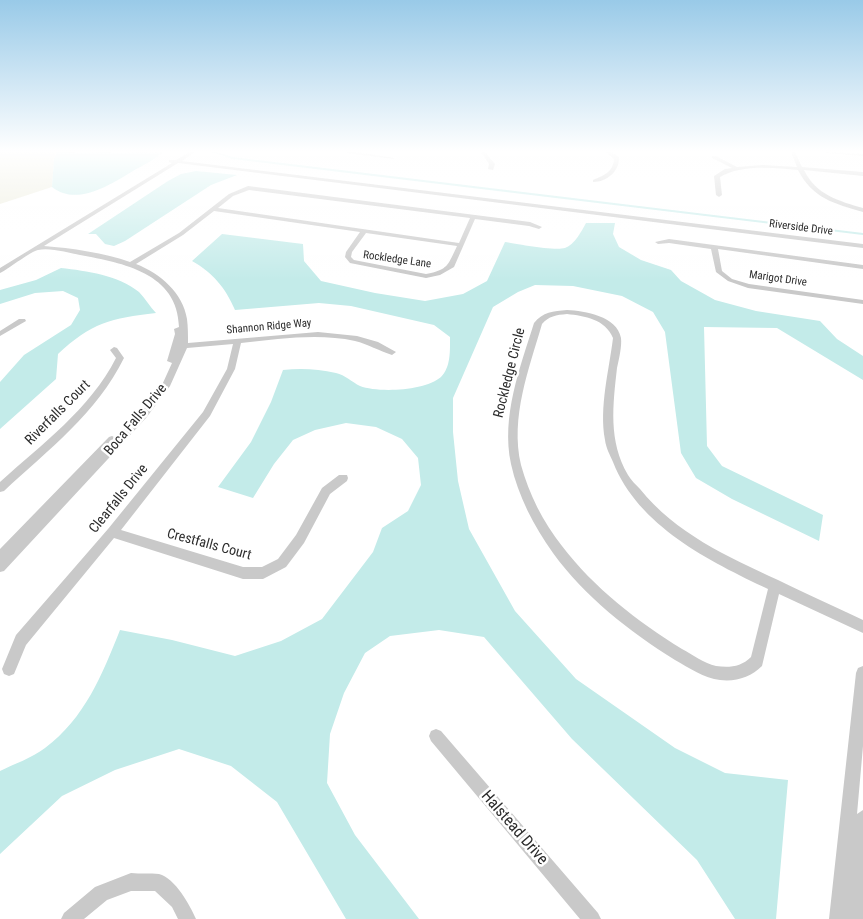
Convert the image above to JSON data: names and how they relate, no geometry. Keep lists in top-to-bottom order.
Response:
{
  "streets": {
    "street": [
      "Riverside Drive",
      "Rockledge Lane",
      "Marigot Drive",
      "Shannon Ridge Way",
      "Rockledge Circle",
      "Riverfalls Court",
      "Boca Falls Drive",
      "Clearfalls Drive",
      "Crestfalls Court",
      "Halstead Drive"
    ]
  },
  "crossings": [
    ["Shannon Ridge Way", "Boca Falls Drive"],
    ["Shannon Ridge Way", "Clearfalls Drive"],
    ["Clearfalls Drive", "Crestfalls Court"]
  ]
}
